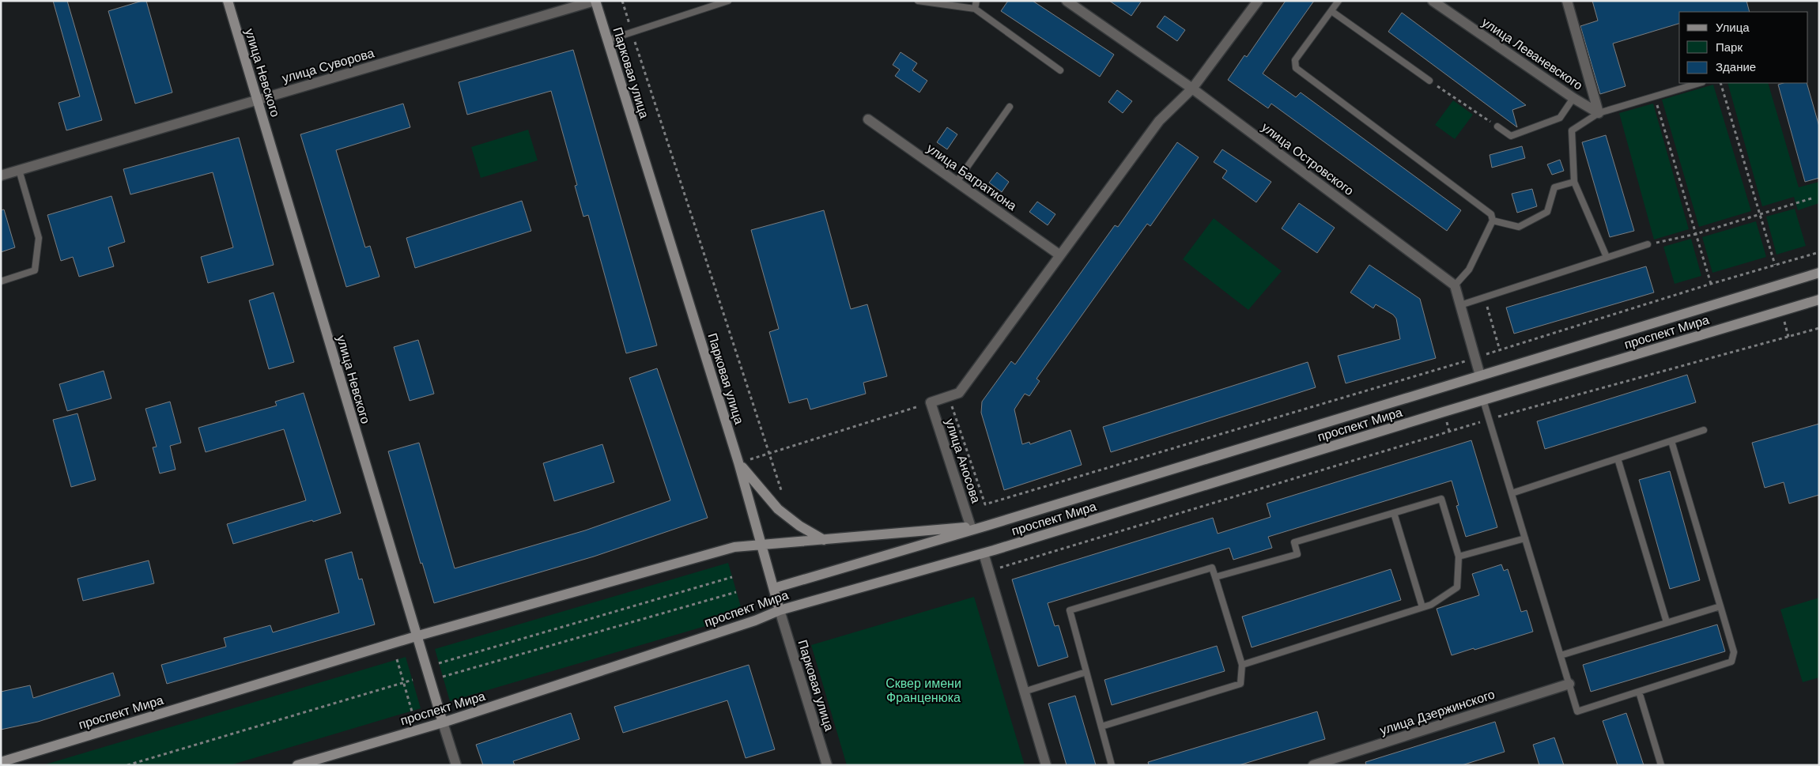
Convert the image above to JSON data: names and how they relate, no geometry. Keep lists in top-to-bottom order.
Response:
{
  "streets": {
    "main road": ["улица Невского", "Парковая улица", "проспект Мира"],
    "street": [
      "улица Леваневского",
      "улица Суворова",
      "улица Островского",
      "улица Багратиона",
      "улица Аносова",
      "улица Дзержинского"
    ]
  },
  "crossings": [
    ["улица Суворова", "улица Невского"],
    ["улица Суворова", "Парковая улица"],
    ["улица Невского", "проспект Мира"],
    ["Парковая улица", "проспект Мира"],
    ["проспект Мира", "улица Аносова"]
  ],
  "parks": ["Сквер имени Франценюка"],
  "legend": ["Улица", "Парк", "Здание"]
}
